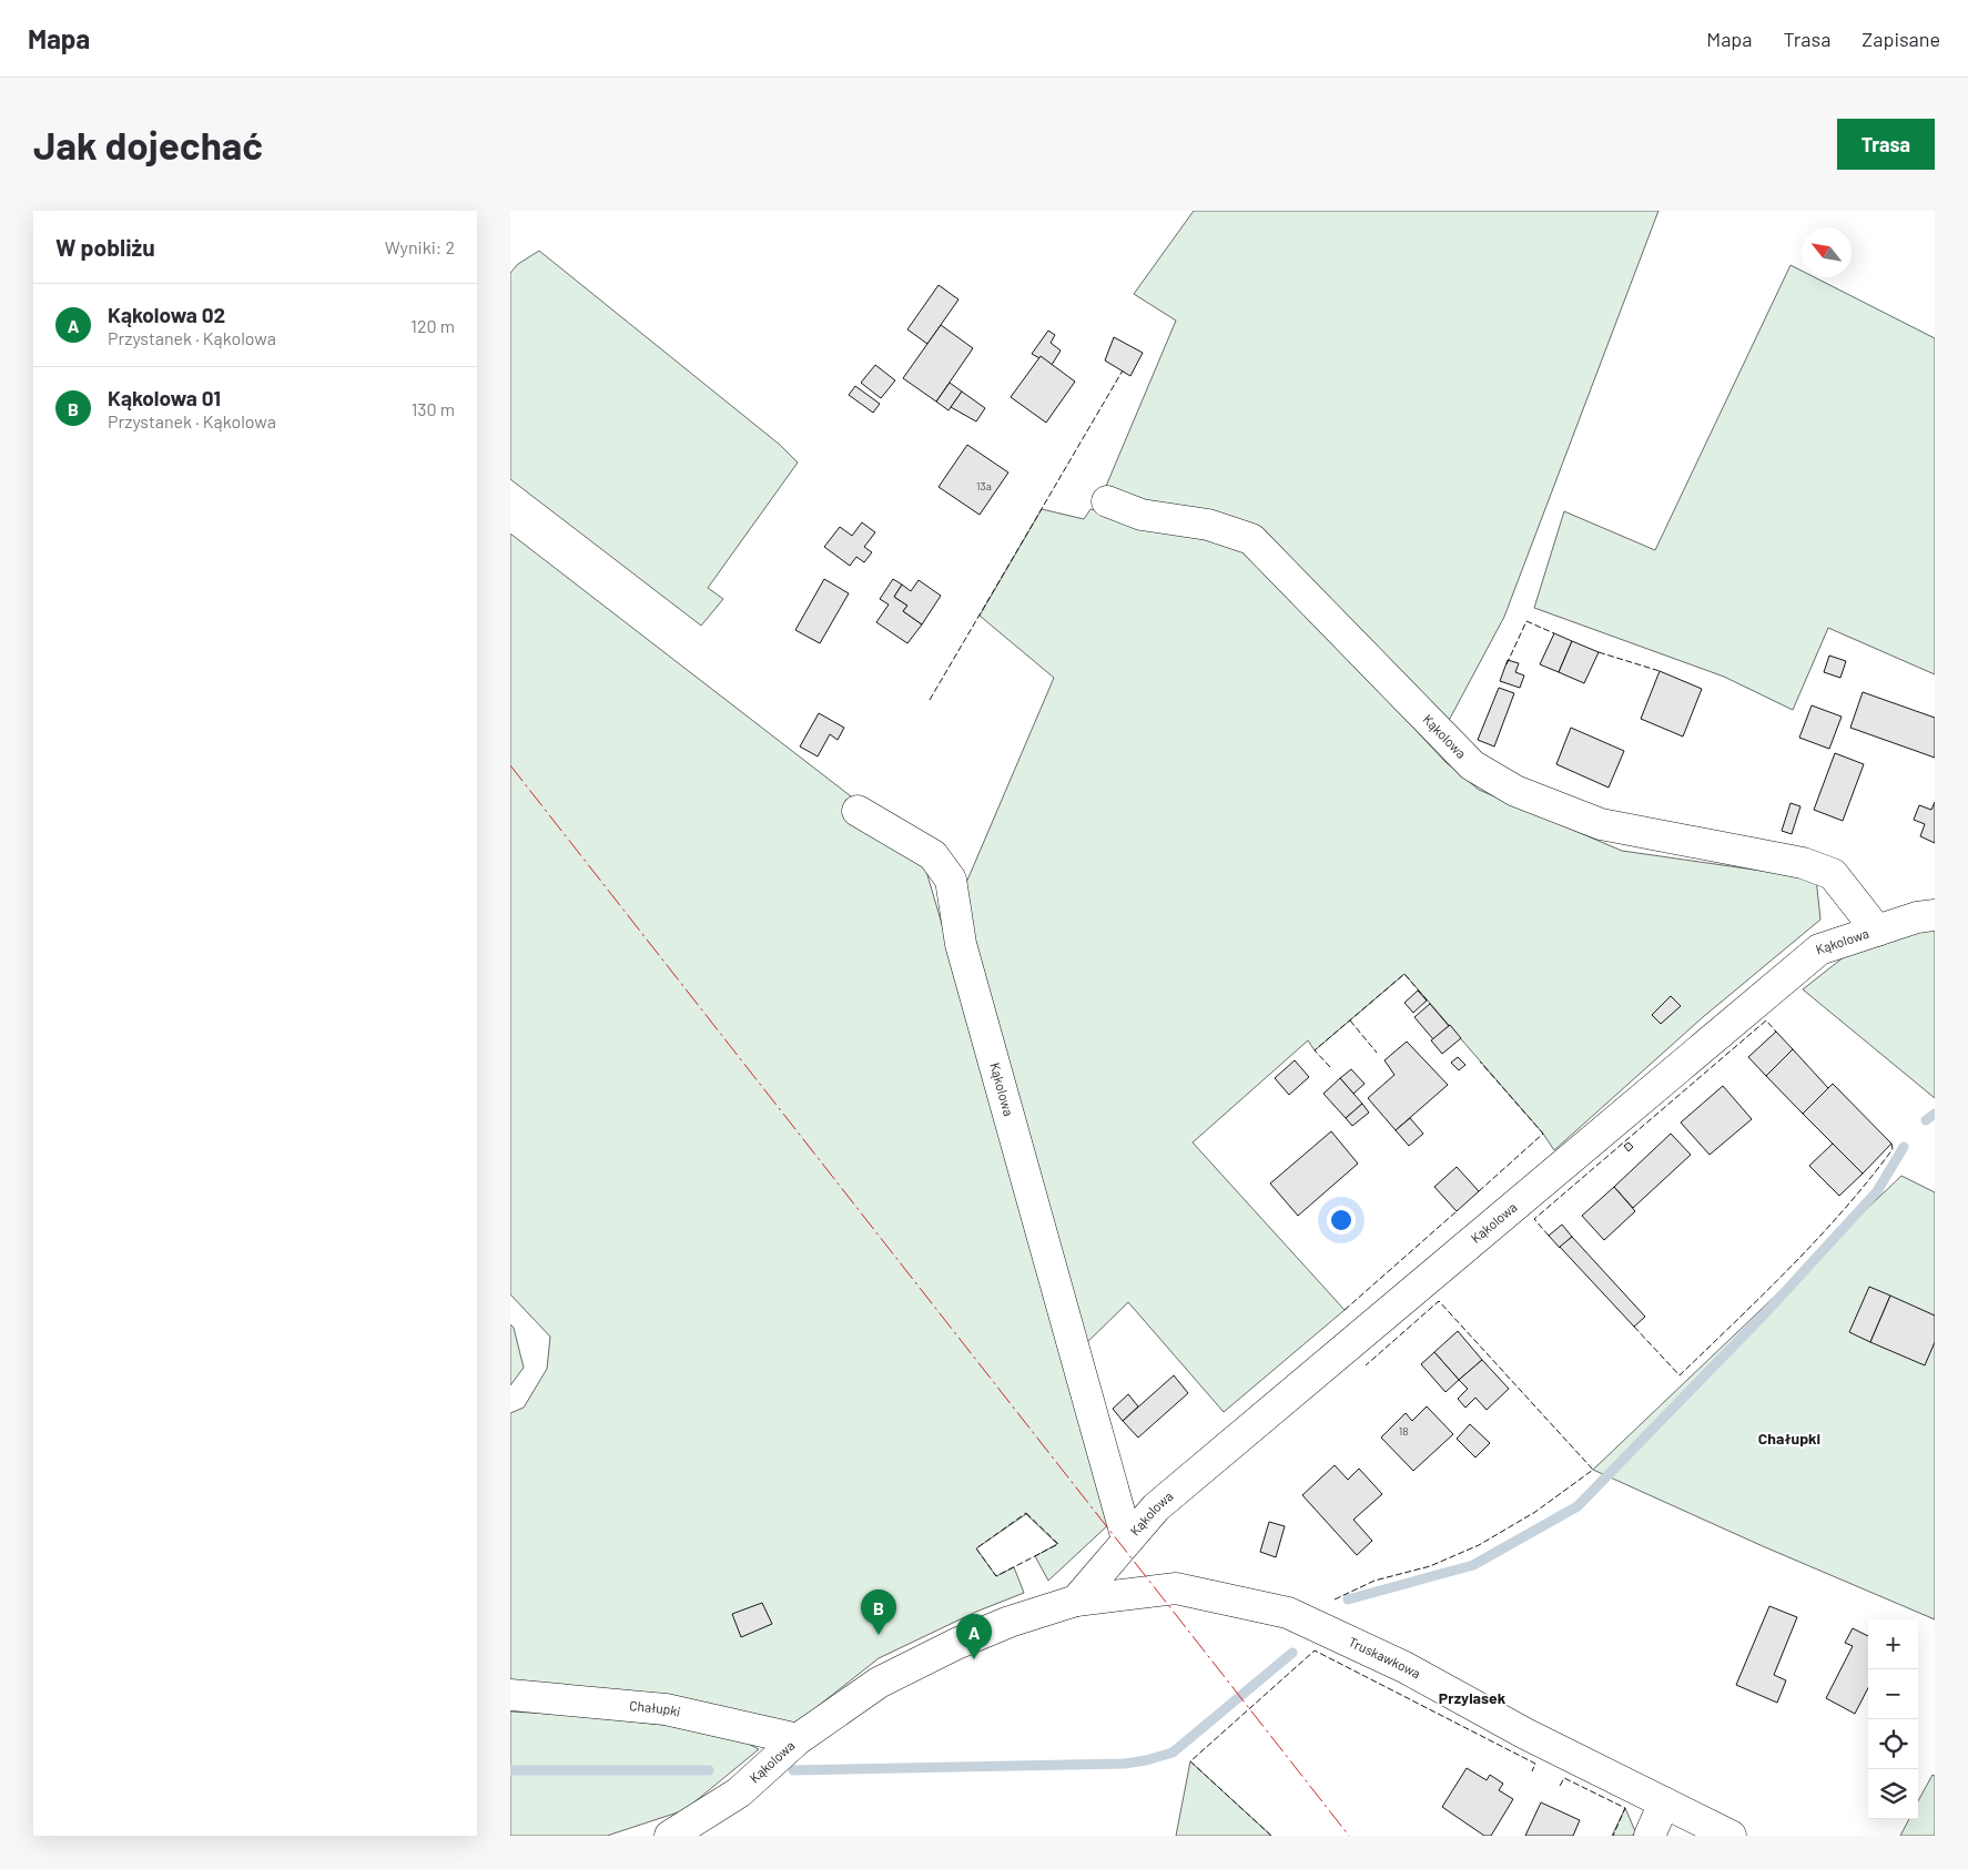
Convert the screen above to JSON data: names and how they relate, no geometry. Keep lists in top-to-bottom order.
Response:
{
  "streets": {
    "street": ["Kąkolowa", "Truskawkowa", "Chałupki"]
  },
  "crossings": [
    ["Kąkolowa", "Truskawkowa"],
    ["Kąkolowa", "Chałupki"]
  ],
  "districts": ["Chałupki", "Przylasek"],
  "house_numbers": ["13a", "18"],
  "north": "top left",
  "page": {
    "header": "Mapa",
    "nav": ["Mapa", "Trasa", "Zapisane"],
    "buttons": "Trasa",
    "title": "Jak dojechać",
    "heading": ["W pobliżu", "Wyniki: 2"],
    "list": [
      {
        "mark": "A",
        "name": "Kąkolowa 02",
        "note": "Przystanek · Kąkolowa",
        "value": "120 m"
      },
      {
        "mark": "B",
        "name": "Kąkolowa 01",
        "note": "Przystanek · Kąkolowa",
        "value": "130 m"
      }
    ],
    "pins": ["B", "A"],
    "map_buttons": ["+", "−"]
  }
}
